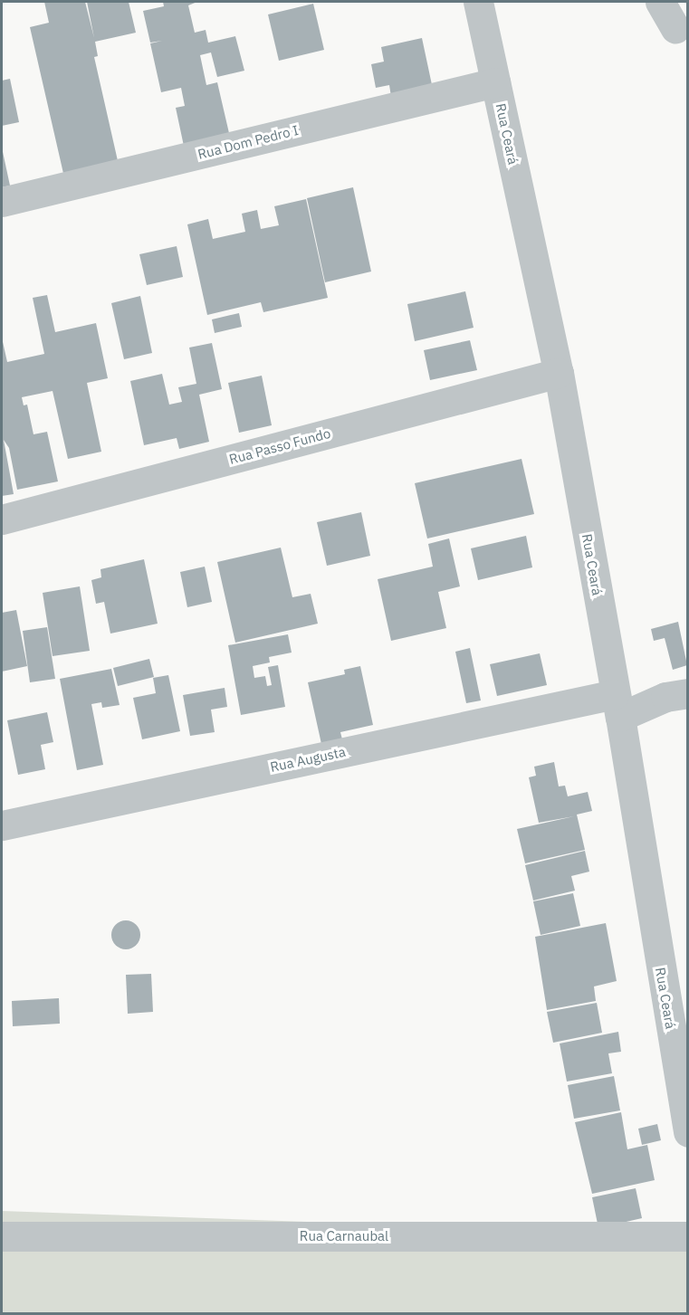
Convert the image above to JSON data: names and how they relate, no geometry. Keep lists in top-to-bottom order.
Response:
{
  "streets": {
    "street": [
      "Rua Ceará",
      "Rua Dom Pedro I",
      "Rua Passo Fundo",
      "Rua Augusta",
      "Rua Carnaubal"
    ]
  },
  "crossings": [
    ["Rua Ceará", "Rua Dom Pedro I"],
    ["Rua Ceará", "Rua Passo Fundo"],
    ["Rua Ceará", "Rua Augusta"]
  ]
}
